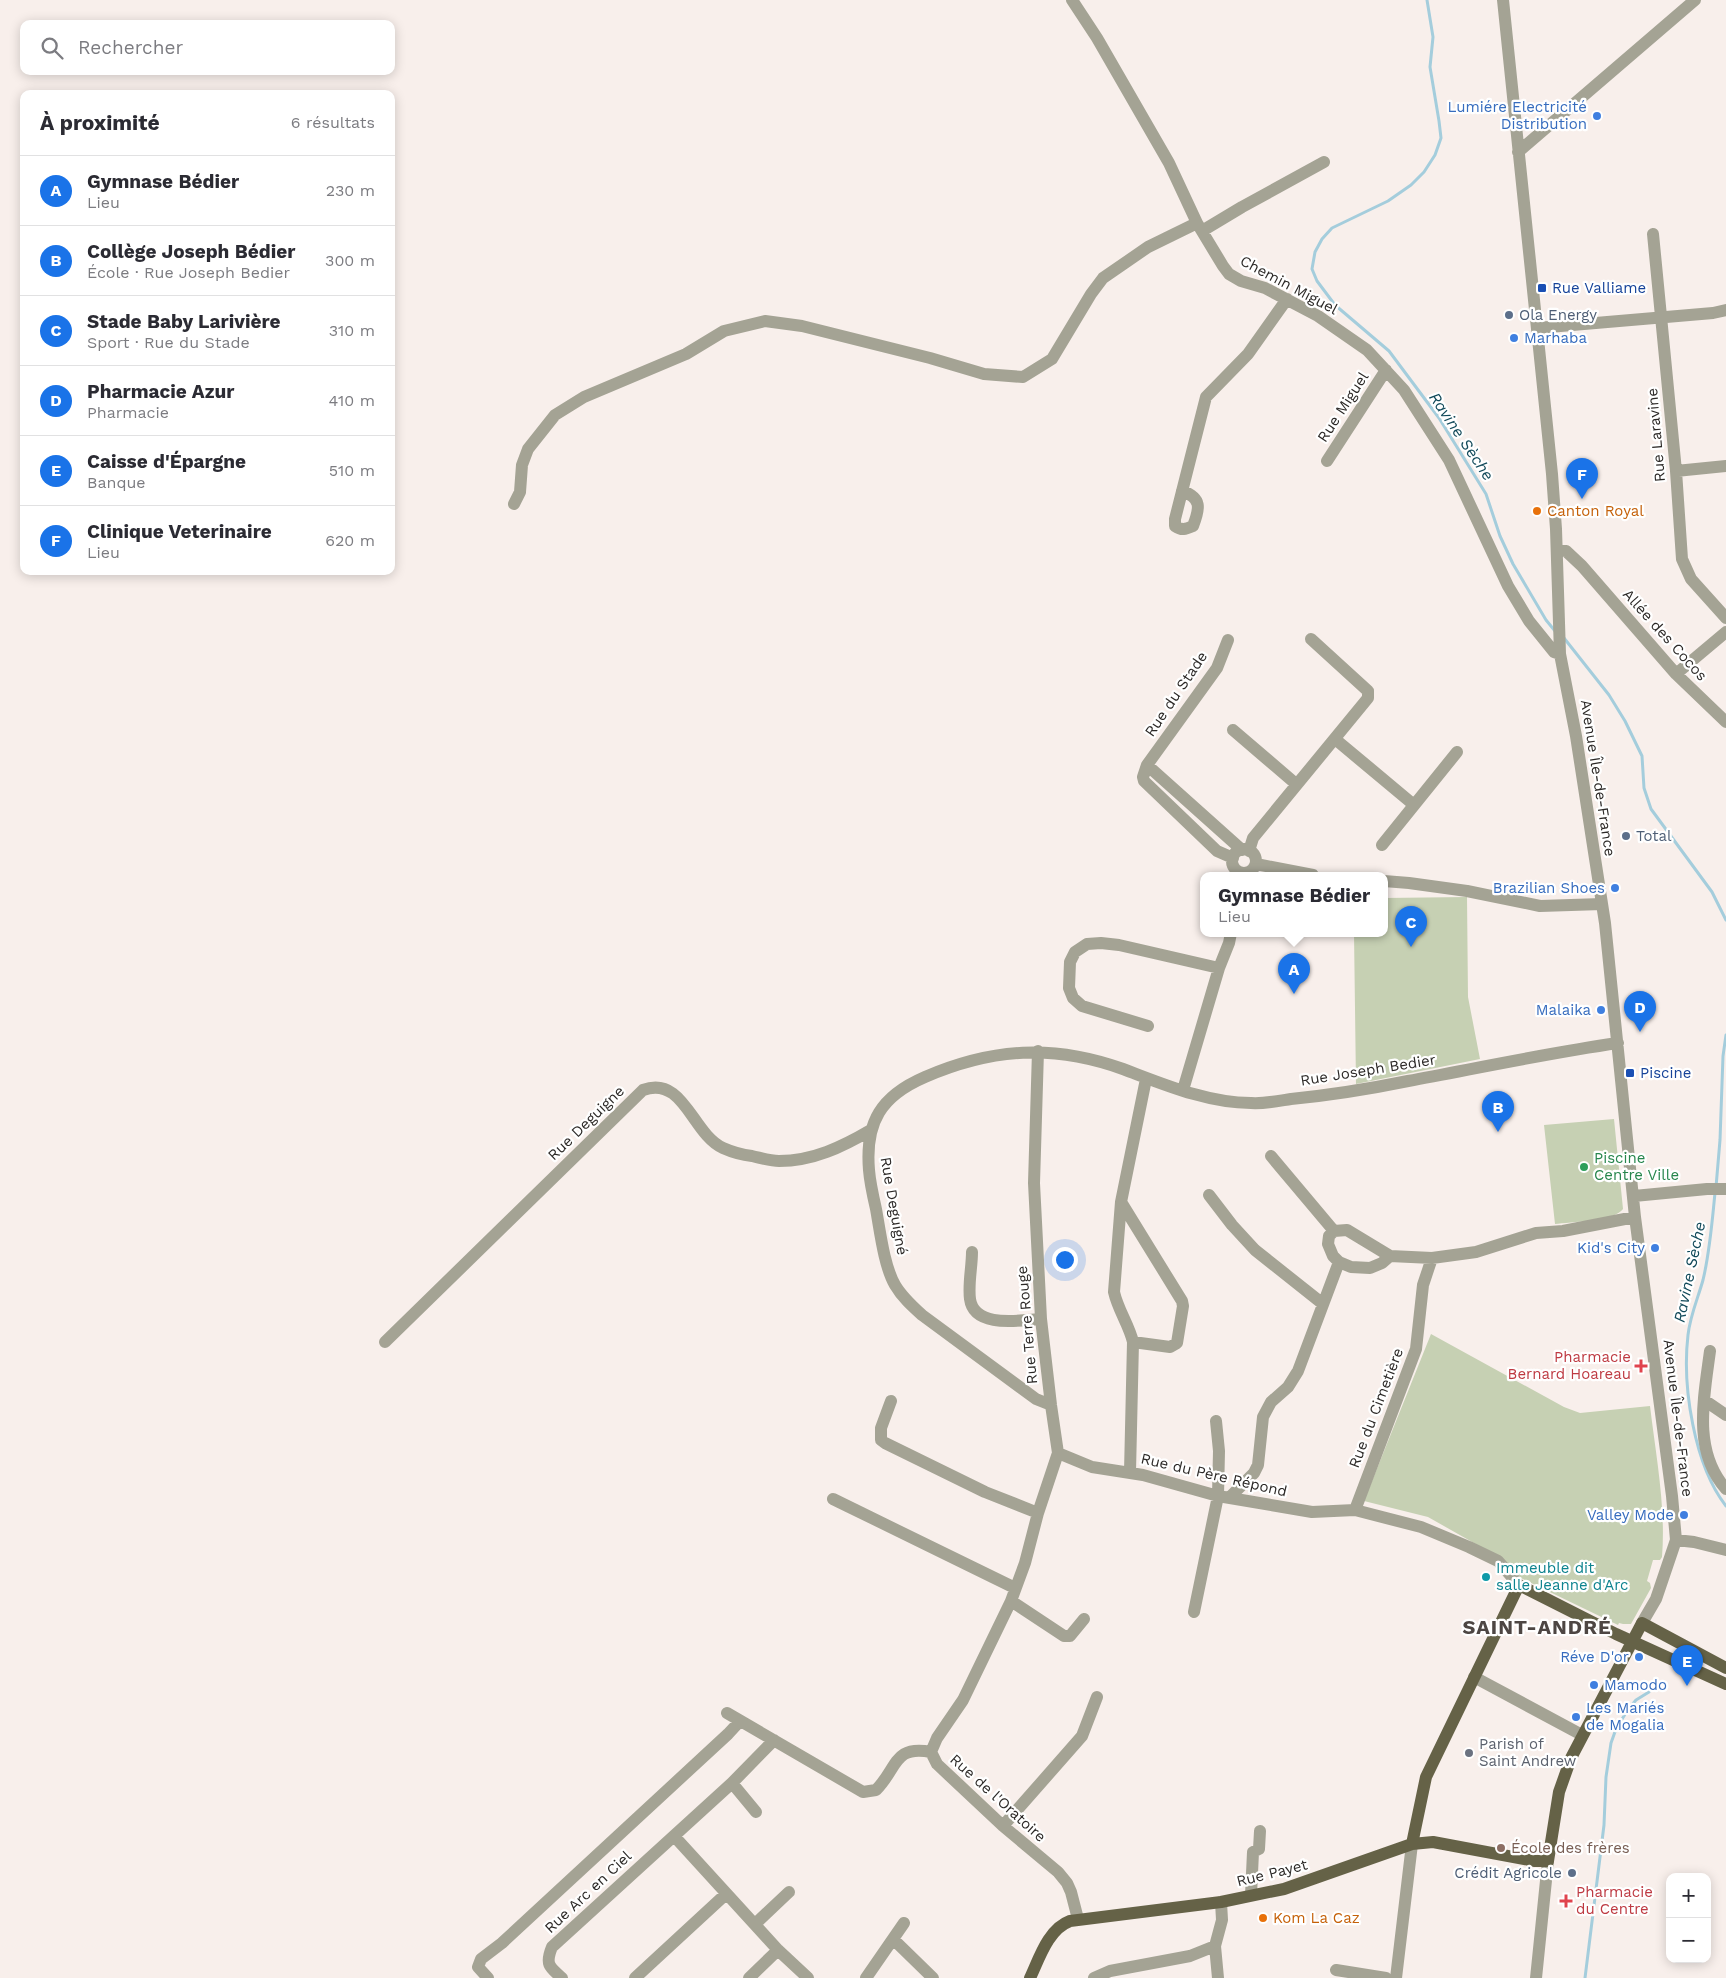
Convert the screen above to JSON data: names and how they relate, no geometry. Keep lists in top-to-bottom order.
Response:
{
  "streets": {
    "main road": ["Avenue Île-de-France", "Rue du Père Répond", "Rue Payet"],
    "street": [
      "Chemin Miguel",
      "Rue Miguel",
      "Rue Laravine",
      "Allée des Cocos",
      "Rue du Stade",
      "Rue Joseph Bedier",
      "Rue Deguigne",
      "Rue Deguigné",
      "Rue Terre Rouge",
      "Rue du Cimetière",
      "Rue de l'Oratoire",
      "Rue Arc en Ciel"
    ]
  },
  "crossings": [
    ["Chemin Miguel", "Rue Miguel"],
    ["Chemin Miguel", "Avenue Île-de-France"],
    ["Allée des Cocos", "Avenue Île-de-France"],
    ["Avenue Île-de-France", "Rue Joseph Bedier"],
    ["Avenue Île-de-France", "Rue du Père Répond"],
    ["Avenue Île-de-France", "Rue Payet"],
    ["Rue Joseph Bedier", "Rue Deguigné"],
    ["Rue Joseph Bedier", "Rue Terre Rouge"],
    ["Rue Deguigne", "Rue Deguigné"],
    ["Rue Deguigné", "Rue Terre Rouge"],
    ["Rue Terre Rouge", "Rue du Père Répond"],
    ["Rue Terre Rouge", "Rue de l'Oratoire"],
    ["Rue du Cimetière", "Rue du Père Répond"],
    ["Rue de l'Oratoire", "Rue Payet"],
    ["Rue de l'Oratoire", "Rue Arc en Ciel"]
  ],
  "districts": ["SAINT-ANDRÉ"],
  "water": ["Ravine Sèche"],
  "places": {
    "other": [
      "Lumiére Electricité Distribution",
      "Ola Energy",
      "Marhaba",
      "Canton Royal",
      "Total",
      "Brazilian Shoes",
      "Malaika",
      "Piscine Centre Ville",
      "Kid's City",
      "Valley Mode",
      "Immeuble dit salle Jeanne d'Arc",
      "Réve D'or",
      "Mamodo",
      "Les Mariés de Mogalia",
      "Parish of Saint Andrew",
      "École des frères",
      "Crédit Agricole",
      "Kom La Caz"
    ],
    "transit": ["Rue Valliame", "Piscine"],
    "health": ["Pharmacie Bernard Hoareau", "Pharmacie du Centre"]
  },
  "page": {
    "search": "Rechercher",
    "heading": ["À proximité", "6 résultats"],
    "list": [
      {
        "mark": "A",
        "name": "Gymnase Bédier",
        "note": "Lieu",
        "value": "230 m"
      },
      {
        "mark": "B",
        "name": "Collège Joseph Bédier",
        "note": "École · Rue Joseph Bedier",
        "value": "300 m"
      },
      {
        "mark": "C",
        "name": "Stade Baby Larivière",
        "note": "Sport · Rue du Stade",
        "value": "310 m"
      },
      {
        "mark": "D",
        "name": "Pharmacie Azur",
        "note": "Pharmacie",
        "value": "410 m"
      },
      {
        "mark": "E",
        "name": "Caisse d'Épargne",
        "note": "Banque",
        "value": "510 m"
      },
      {
        "mark": "F",
        "name": "Clinique Veterinaire",
        "note": "Lieu",
        "value": "620 m"
      }
    ],
    "pins": [
      "F",
      "C",
      "A",
      "D",
      "B",
      "E"
    ],
    "popup": ["Gymnase Bédier", "Lieu"],
    "map_buttons": ["+", "−"]
  }
}
